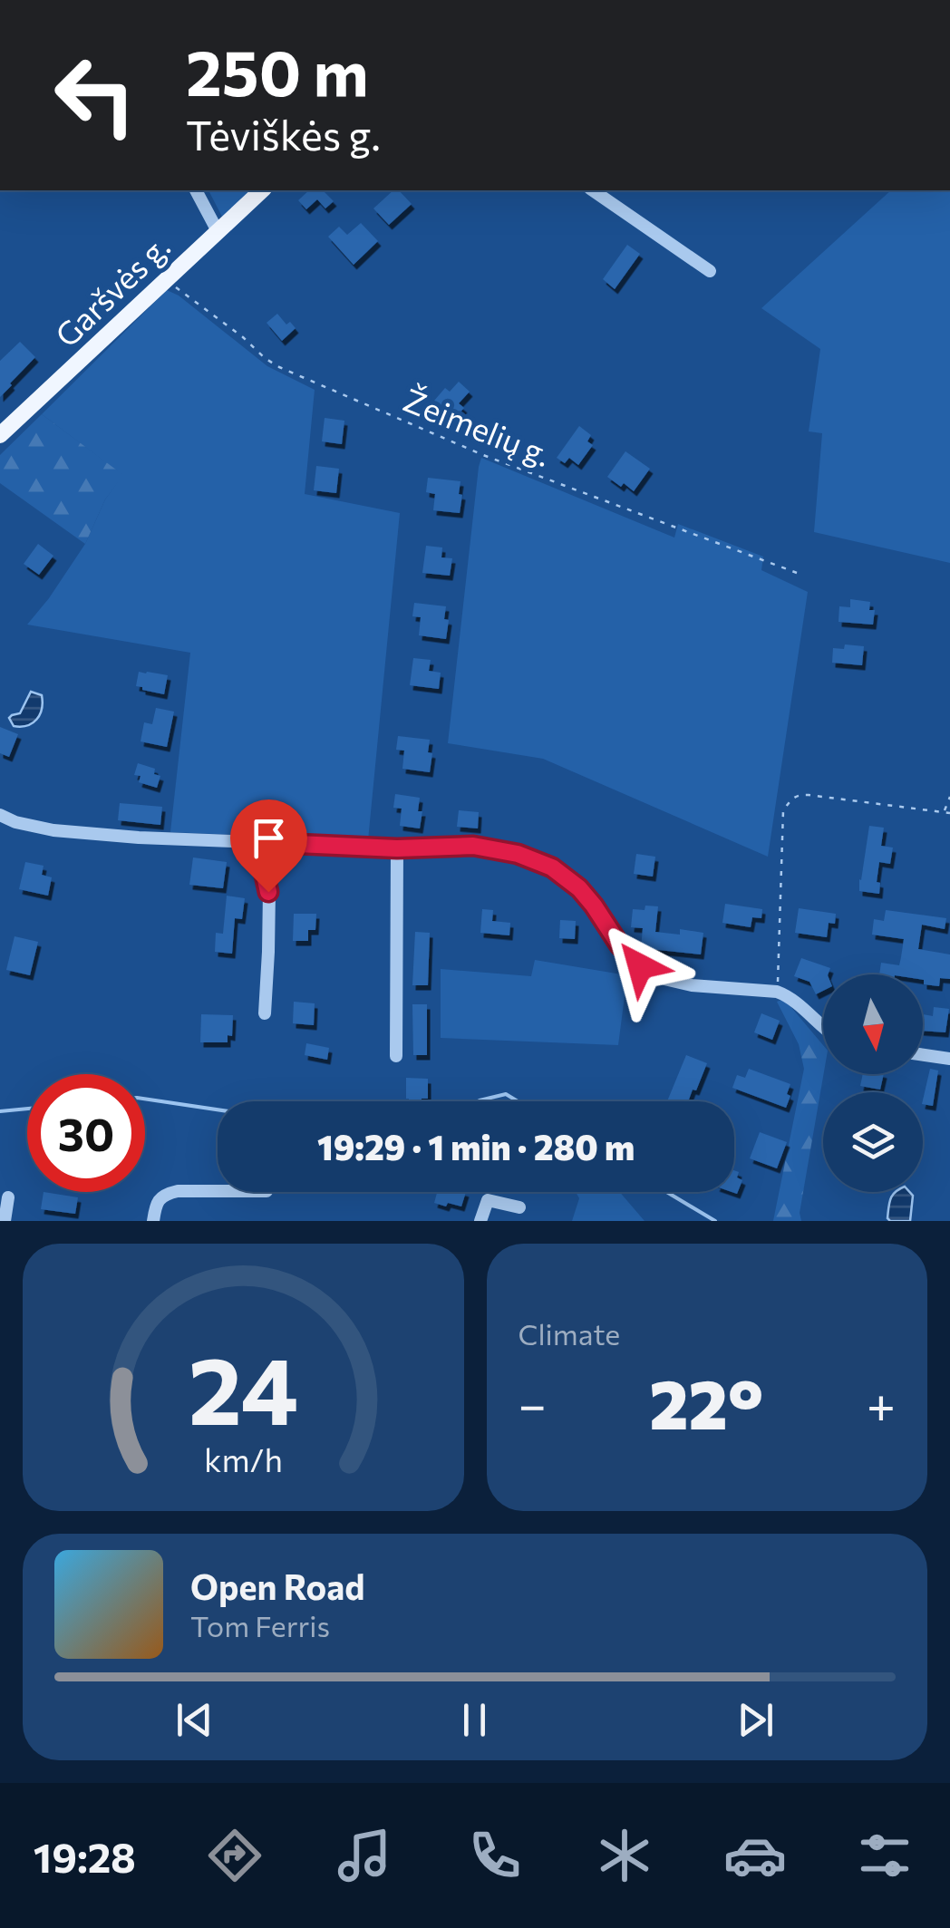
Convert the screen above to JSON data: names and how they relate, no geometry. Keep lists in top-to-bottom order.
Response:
{
  "streets": {
    "main road": ["Garšvės g."],
    "path": ["Žeimelių g."]
  },
  "crossings": [
    ["Garšvės g.", "Žeimelių g."]
  ],
  "north": "bottom",
  "page": {
    "turn": ["250 m", "Tėviškės g."],
    "limit": "30",
    "trip": "19:29 · 1 min · 280 m",
    "tile": "Climate",
    "heat": ["−", "22°", "+"],
    "song": ["Open Road", "Tom Ferris"],
    "tabs": "19:28",
    "gauge": ["24", "km/h"]
  }
}
